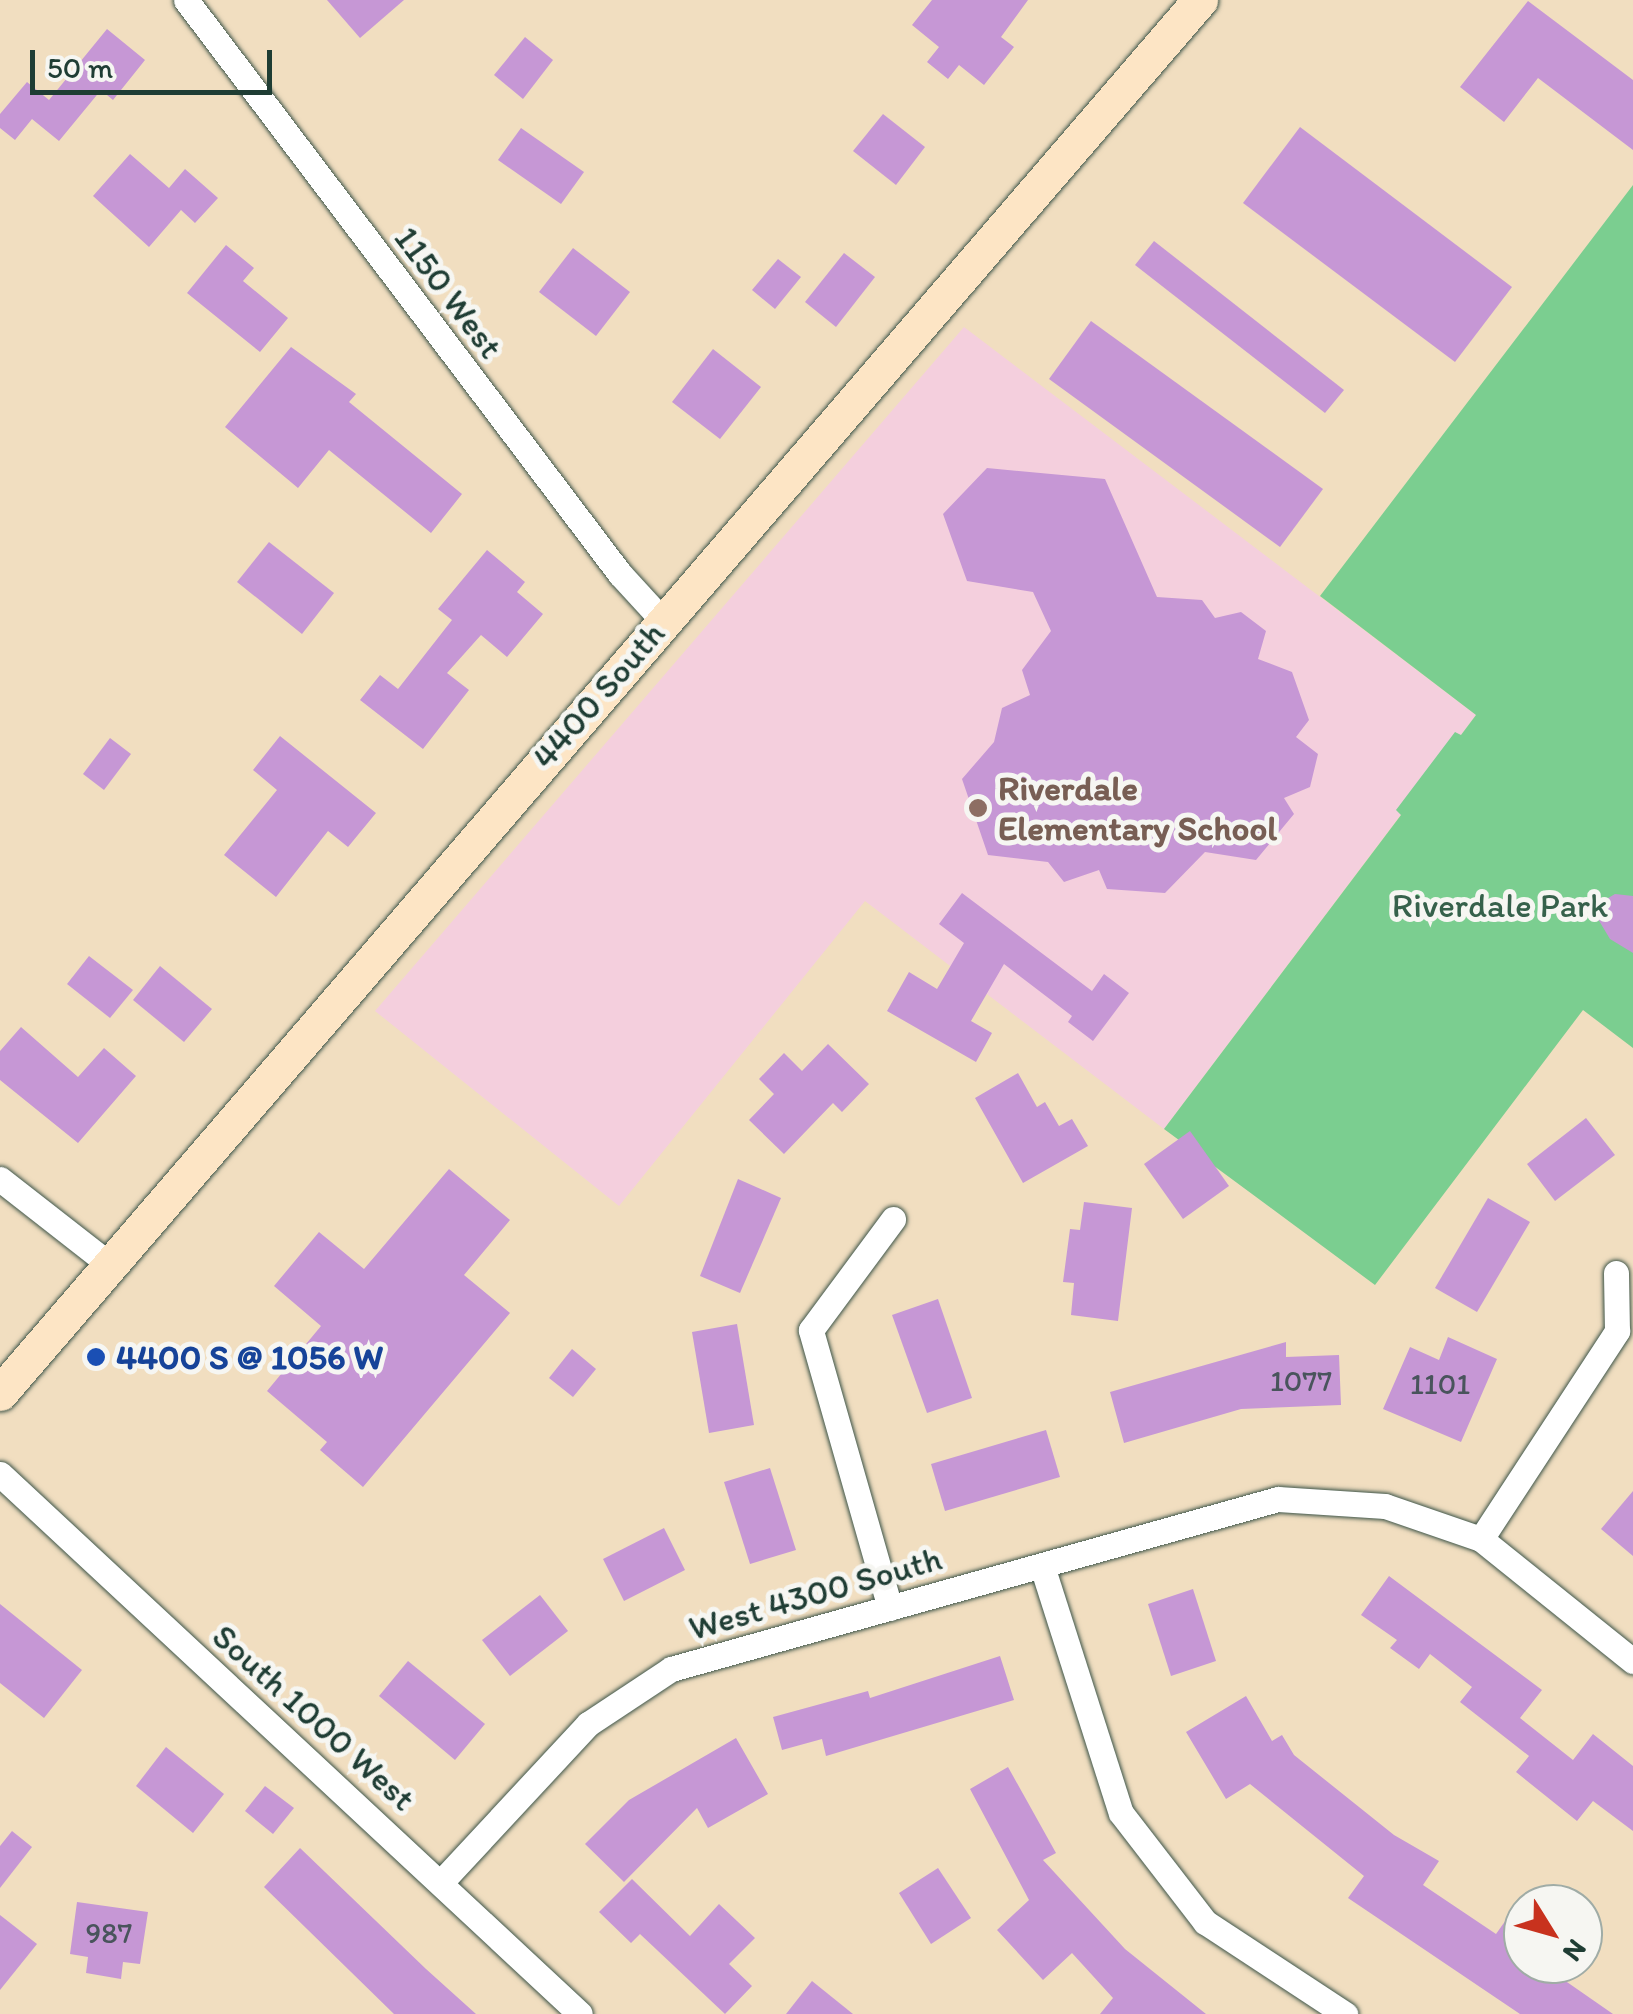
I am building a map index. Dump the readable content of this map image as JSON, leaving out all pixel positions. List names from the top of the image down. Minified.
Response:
{"streets":{"street":["1150 West","4400 South","West 4300 South","South 1000 West"]},"crossings":[["1150 West","4400 South"],["West 4300 South","South 1000 West"]],"parks":["Riverdale Park"],"places":["Riverdale Elementary School","4400 S @ 1056 W"],"house_numbers":["1077","1101","987"],"scale_bar":"50 m","north":"bottom right"}
